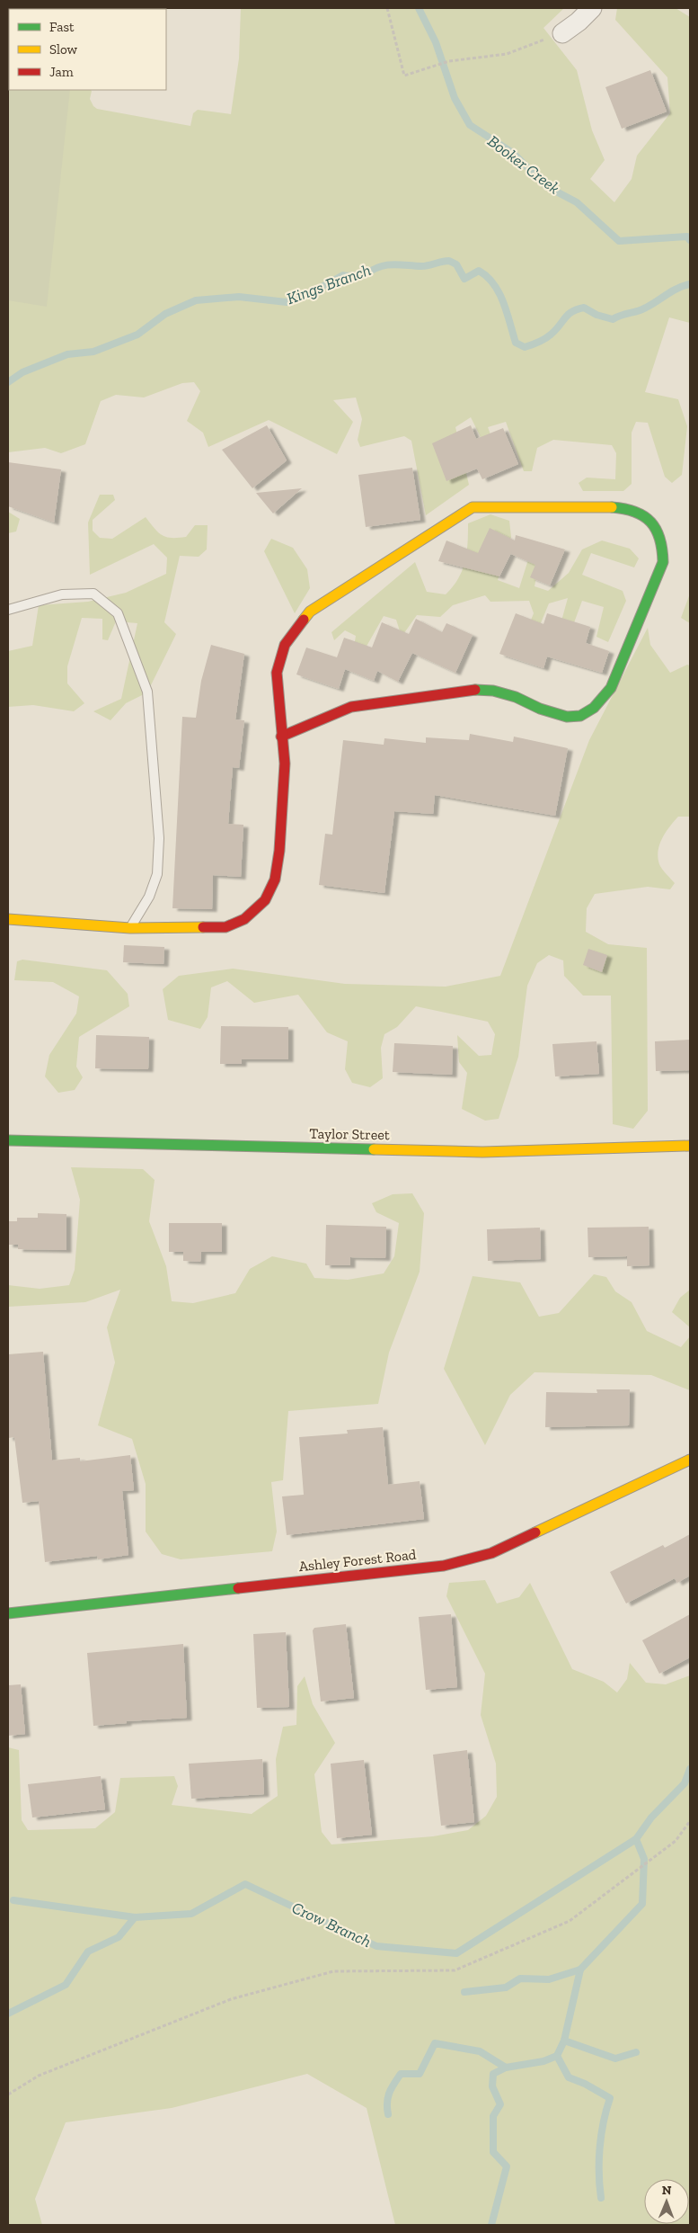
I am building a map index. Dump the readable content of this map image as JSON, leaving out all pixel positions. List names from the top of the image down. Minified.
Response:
{"streets":{"street":["Taylor Street","Ashley Forest Road"]},"water":["Booker Creek","Kings Branch","Crow Branch"],"legend":["Fast","Slow","Jam"],"north":"top"}
